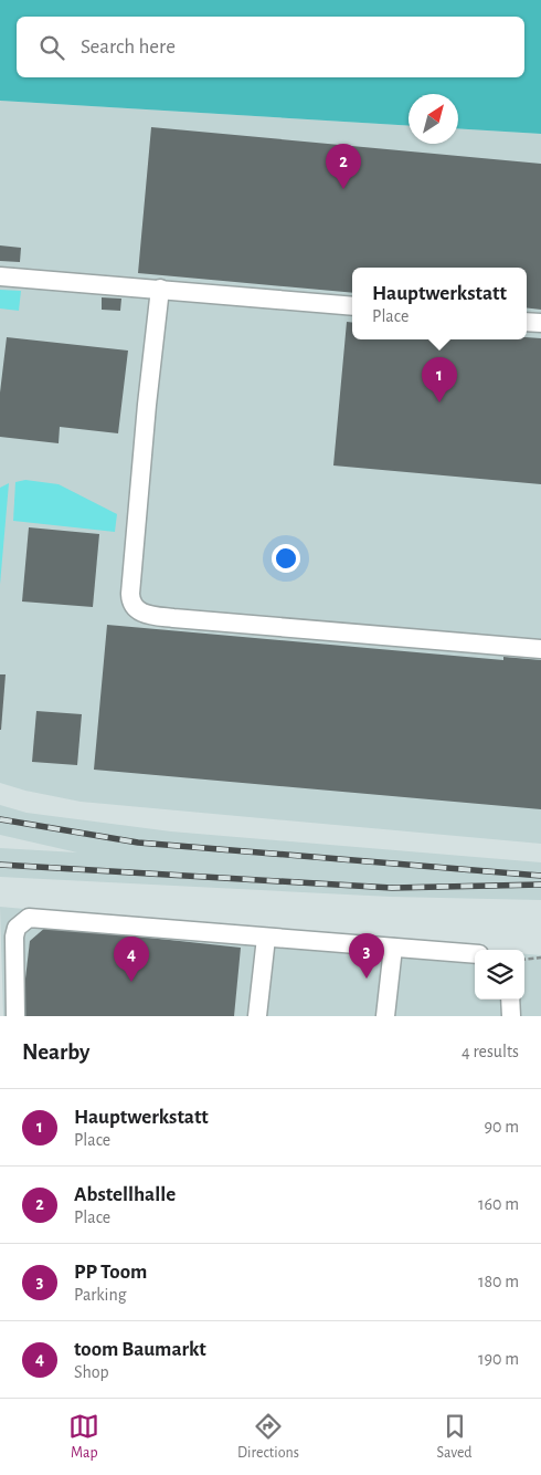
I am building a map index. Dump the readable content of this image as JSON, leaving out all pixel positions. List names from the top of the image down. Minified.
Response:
{"north":"top right","page":{"search":"Search here","pins":["2","1","3","4"],"popup":["Hauptwerkstatt","Place"],"heading":["Nearby","4 results"],"list":[{"mark":"1","name":"Hauptwerkstatt","note":"Place","value":"90 m"},{"mark":"2","name":"Abstellhalle","note":"Place","value":"160 m"},{"mark":"3","name":"PP Toom","note":"Parking","value":"180 m"},{"mark":"4","name":"toom Baumarkt","note":"Shop","value":"190 m"}],"nav":["Map","Directions","Saved"]}}
